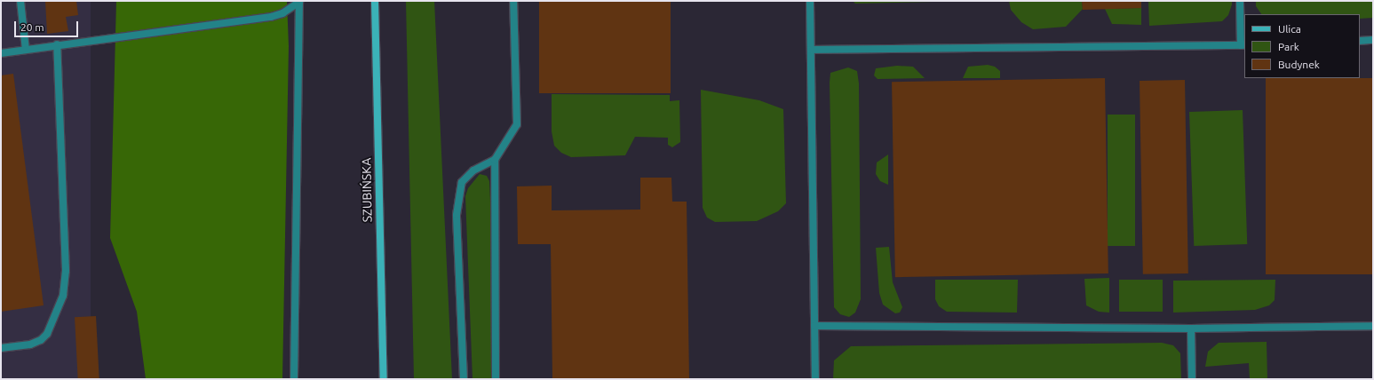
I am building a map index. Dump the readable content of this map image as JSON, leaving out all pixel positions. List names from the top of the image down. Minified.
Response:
{"streets":{"main road":["SZUBIŃSKA"]},"legend":["Ulica","Park","Budynek"],"scale_bar":"20 m"}
